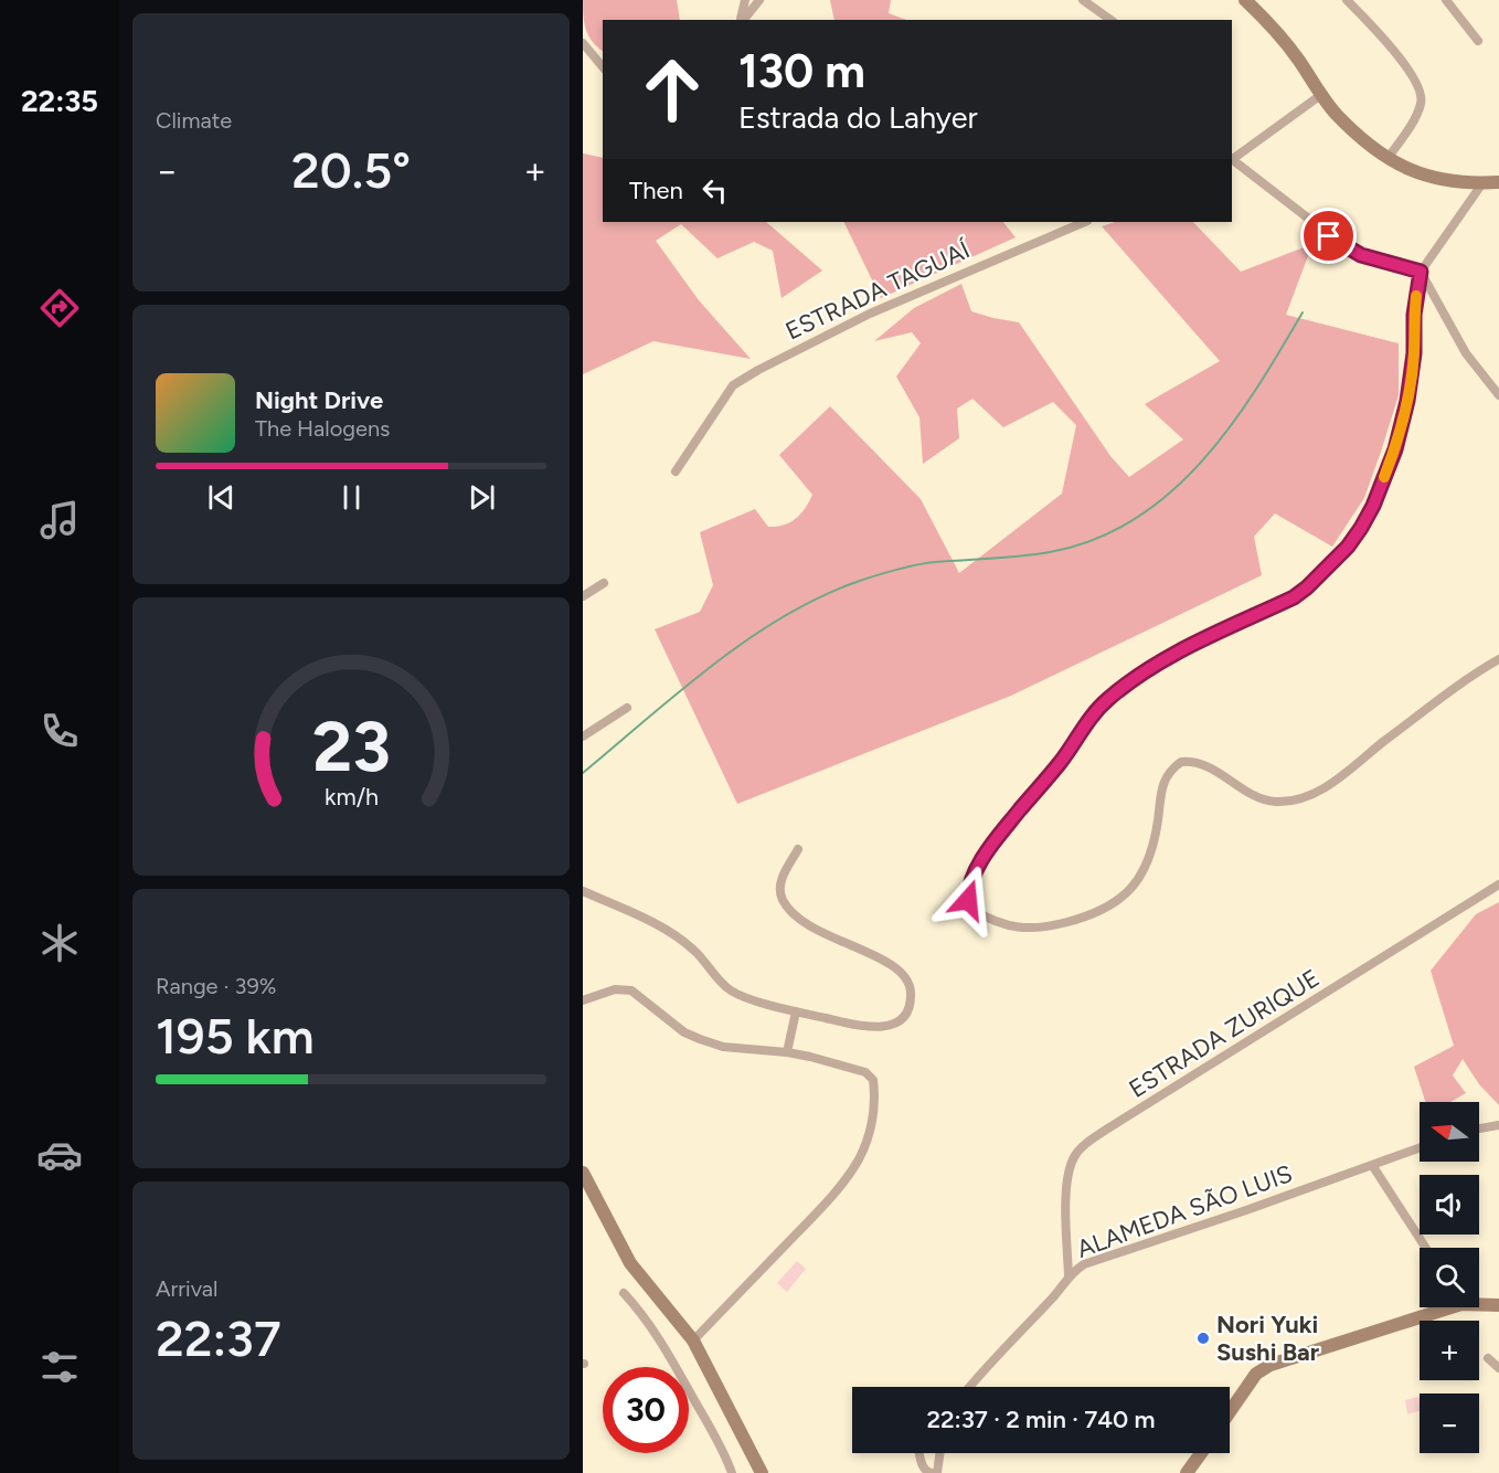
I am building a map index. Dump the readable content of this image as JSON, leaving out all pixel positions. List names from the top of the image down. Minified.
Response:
{"streets":{"street":["ESTRADA TAGUAÍ","ESTRADA ZURIQUE","ALAMEDA SÃO LUIS"]},"crossings":[["ESTRADA ZURIQUE","ALAMEDA SÃO LUIS"]],"places":["Nori Yuki Sushi Bar"],"north":"left","page":{"tabs":"22:35","tile":["Climate",["Range · 39%","195 km"],["Arrival","22:37"]],"turn":["130 m","Estrada do Lahyer"],"heat":["−","20.5°","+"],"then":"Then","song":["Night Drive","The Halogens"],"map_buttons":["+","−"],"limit":"30","trip":"22:37 · 2 min · 740 m","gauge":["23","km/h"]}}
